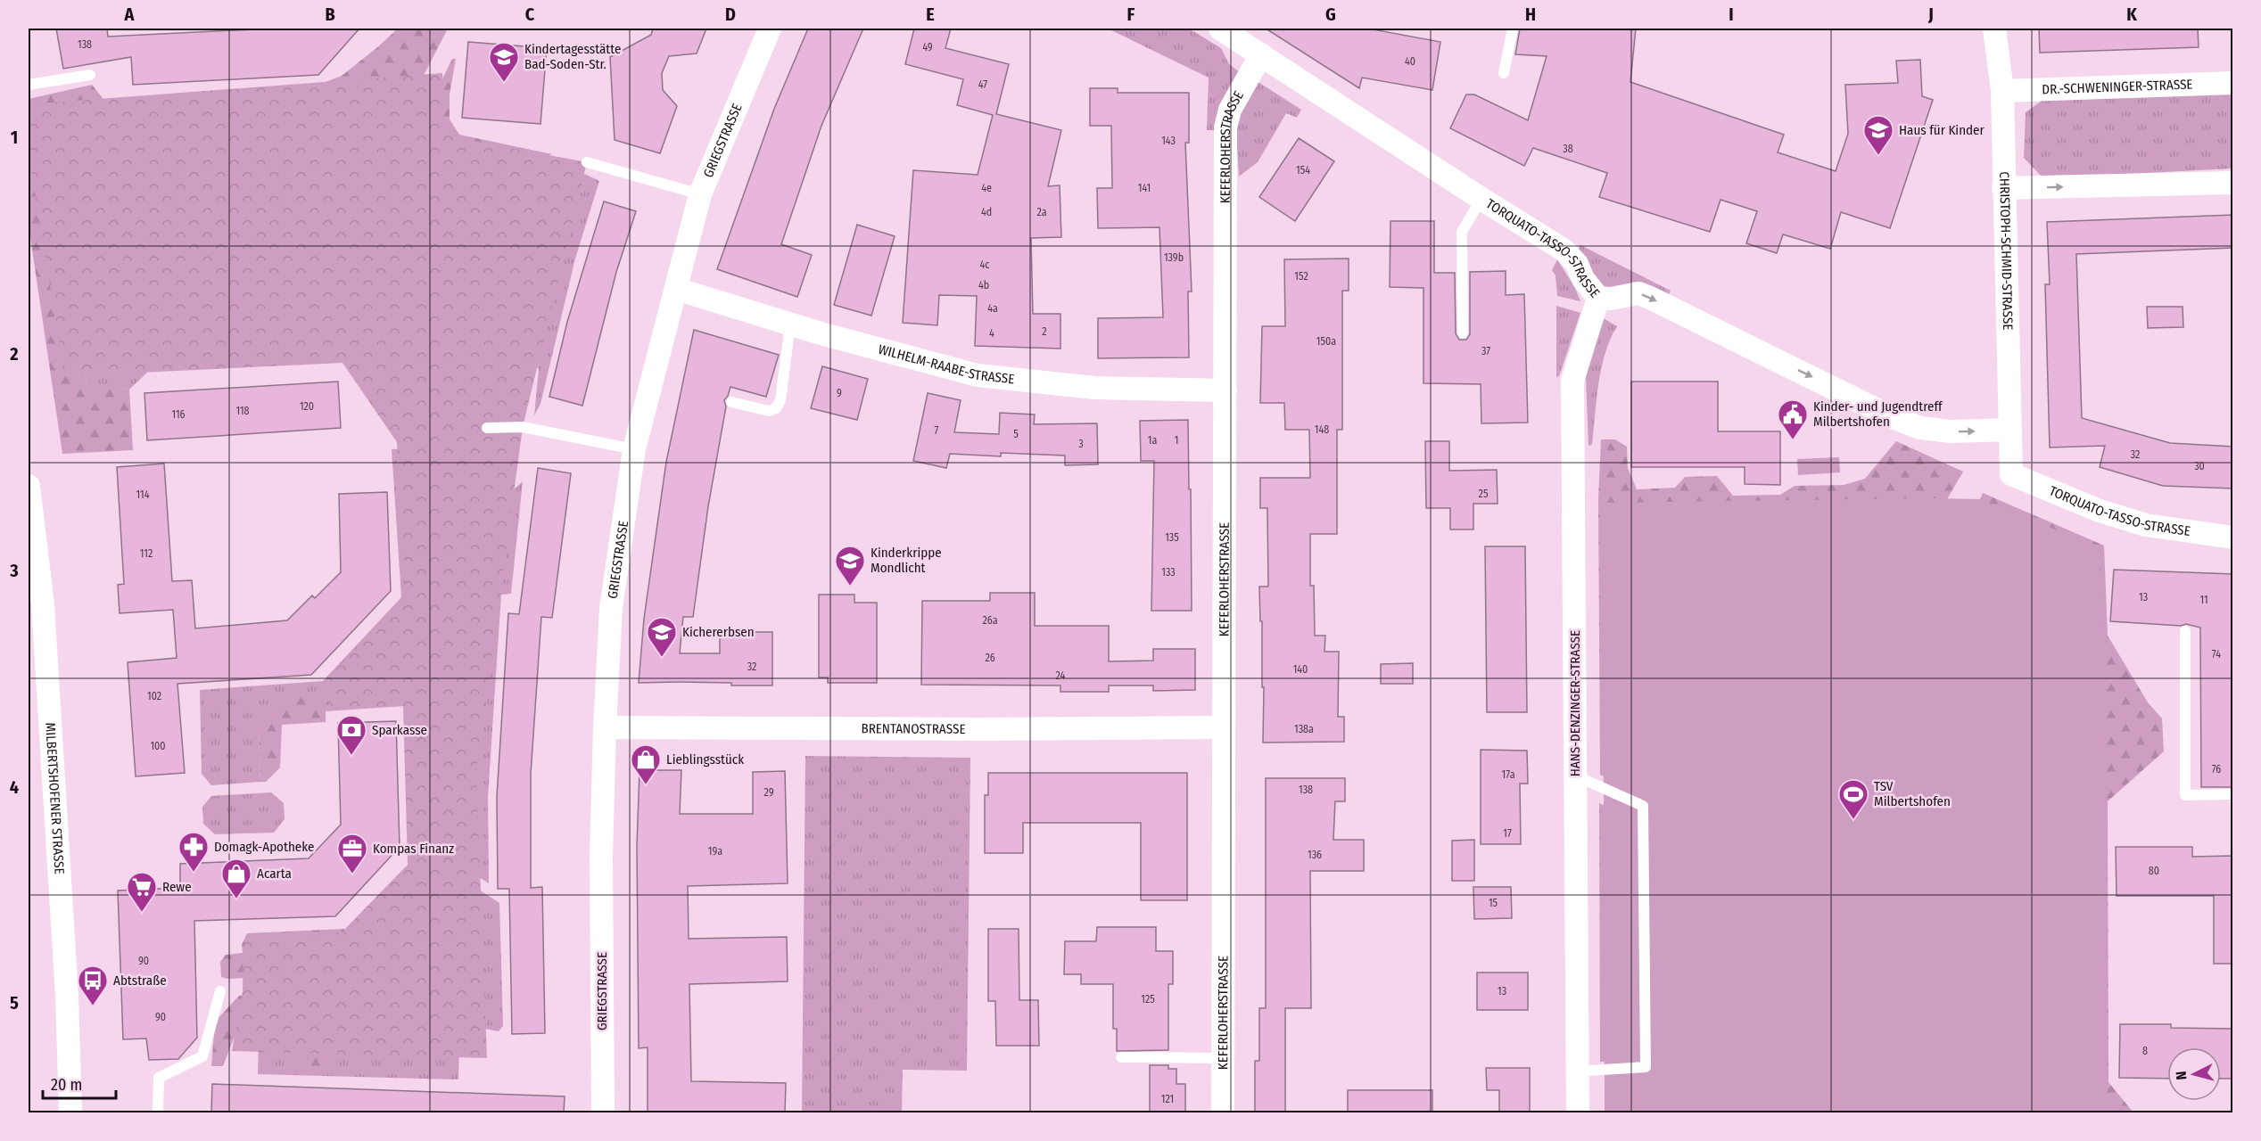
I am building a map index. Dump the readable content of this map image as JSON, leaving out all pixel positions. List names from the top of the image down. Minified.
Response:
{"streets":{"street":["DR.-SCHWENINGER-STRASSE","GRIEGSTRASSE","KEFERLOHERSTRASSE","TORQUATO-TASSO-STRASSE","CHRISTOPH-SCHMID-STRASSE","WILHELM-RAABE-STRASSE","HANS-DENZINGER-STRASSE","BRENTANOSTRASSE","MILBERTSHOFENER STRASSE"]},"crossings":[["DR.-SCHWENINGER-STRASSE","CHRISTOPH-SCHMID-STRASSE"],["GRIEGSTRASSE","WILHELM-RAABE-STRASSE"],["GRIEGSTRASSE","BRENTANOSTRASSE"],["KEFERLOHERSTRASSE","TORQUATO-TASSO-STRASSE"],["KEFERLOHERSTRASSE","WILHELM-RAABE-STRASSE"],["KEFERLOHERSTRASSE","BRENTANOSTRASSE"],["TORQUATO-TASSO-STRASSE","CHRISTOPH-SCHMID-STRASSE"],["TORQUATO-TASSO-STRASSE","HANS-DENZINGER-STRASSE"]],"one_way":["TORQUATO-TASSO-STRASSE"],"places":{"school or university":["Kindertagesstätte Bad-Soden-Str.","Haus für Kinder","Kinderkrippe Mondlicht","Kichererbsen"],"public building":["Kinder- und Jugendtreff Milbertshofen"],"bank":["Sparkasse"],"shop":["Lieblingsstück","Acarta"],"sports":["TSV Milbertshofen"],"pharmacy":["Domagk-Apotheke"],"office":["Kompas Finanz"],"supermarket":["Rewe"],"bus stop":["Abtstraße"]},"house_numbers":["138","49","40","47","143","38","154","4e","141","4d","2a","139b","4c","152","4b","4a","2","4","150a","37","9","120","118","116","148","7","5","1a","1","3","32","30","25","114","135","112","133","13","11","26a","74","26","32","140","24","102","138a","100","76","17a","138","29","17","19a","136","80","15","90","13","125","90","8","121"],"scale_bar":"20 m","north":"left","grid":{"columns":["A","B","C","D","E","F","G","H","I","J","K"],"rows":["1","2","3","4","5"]}}
